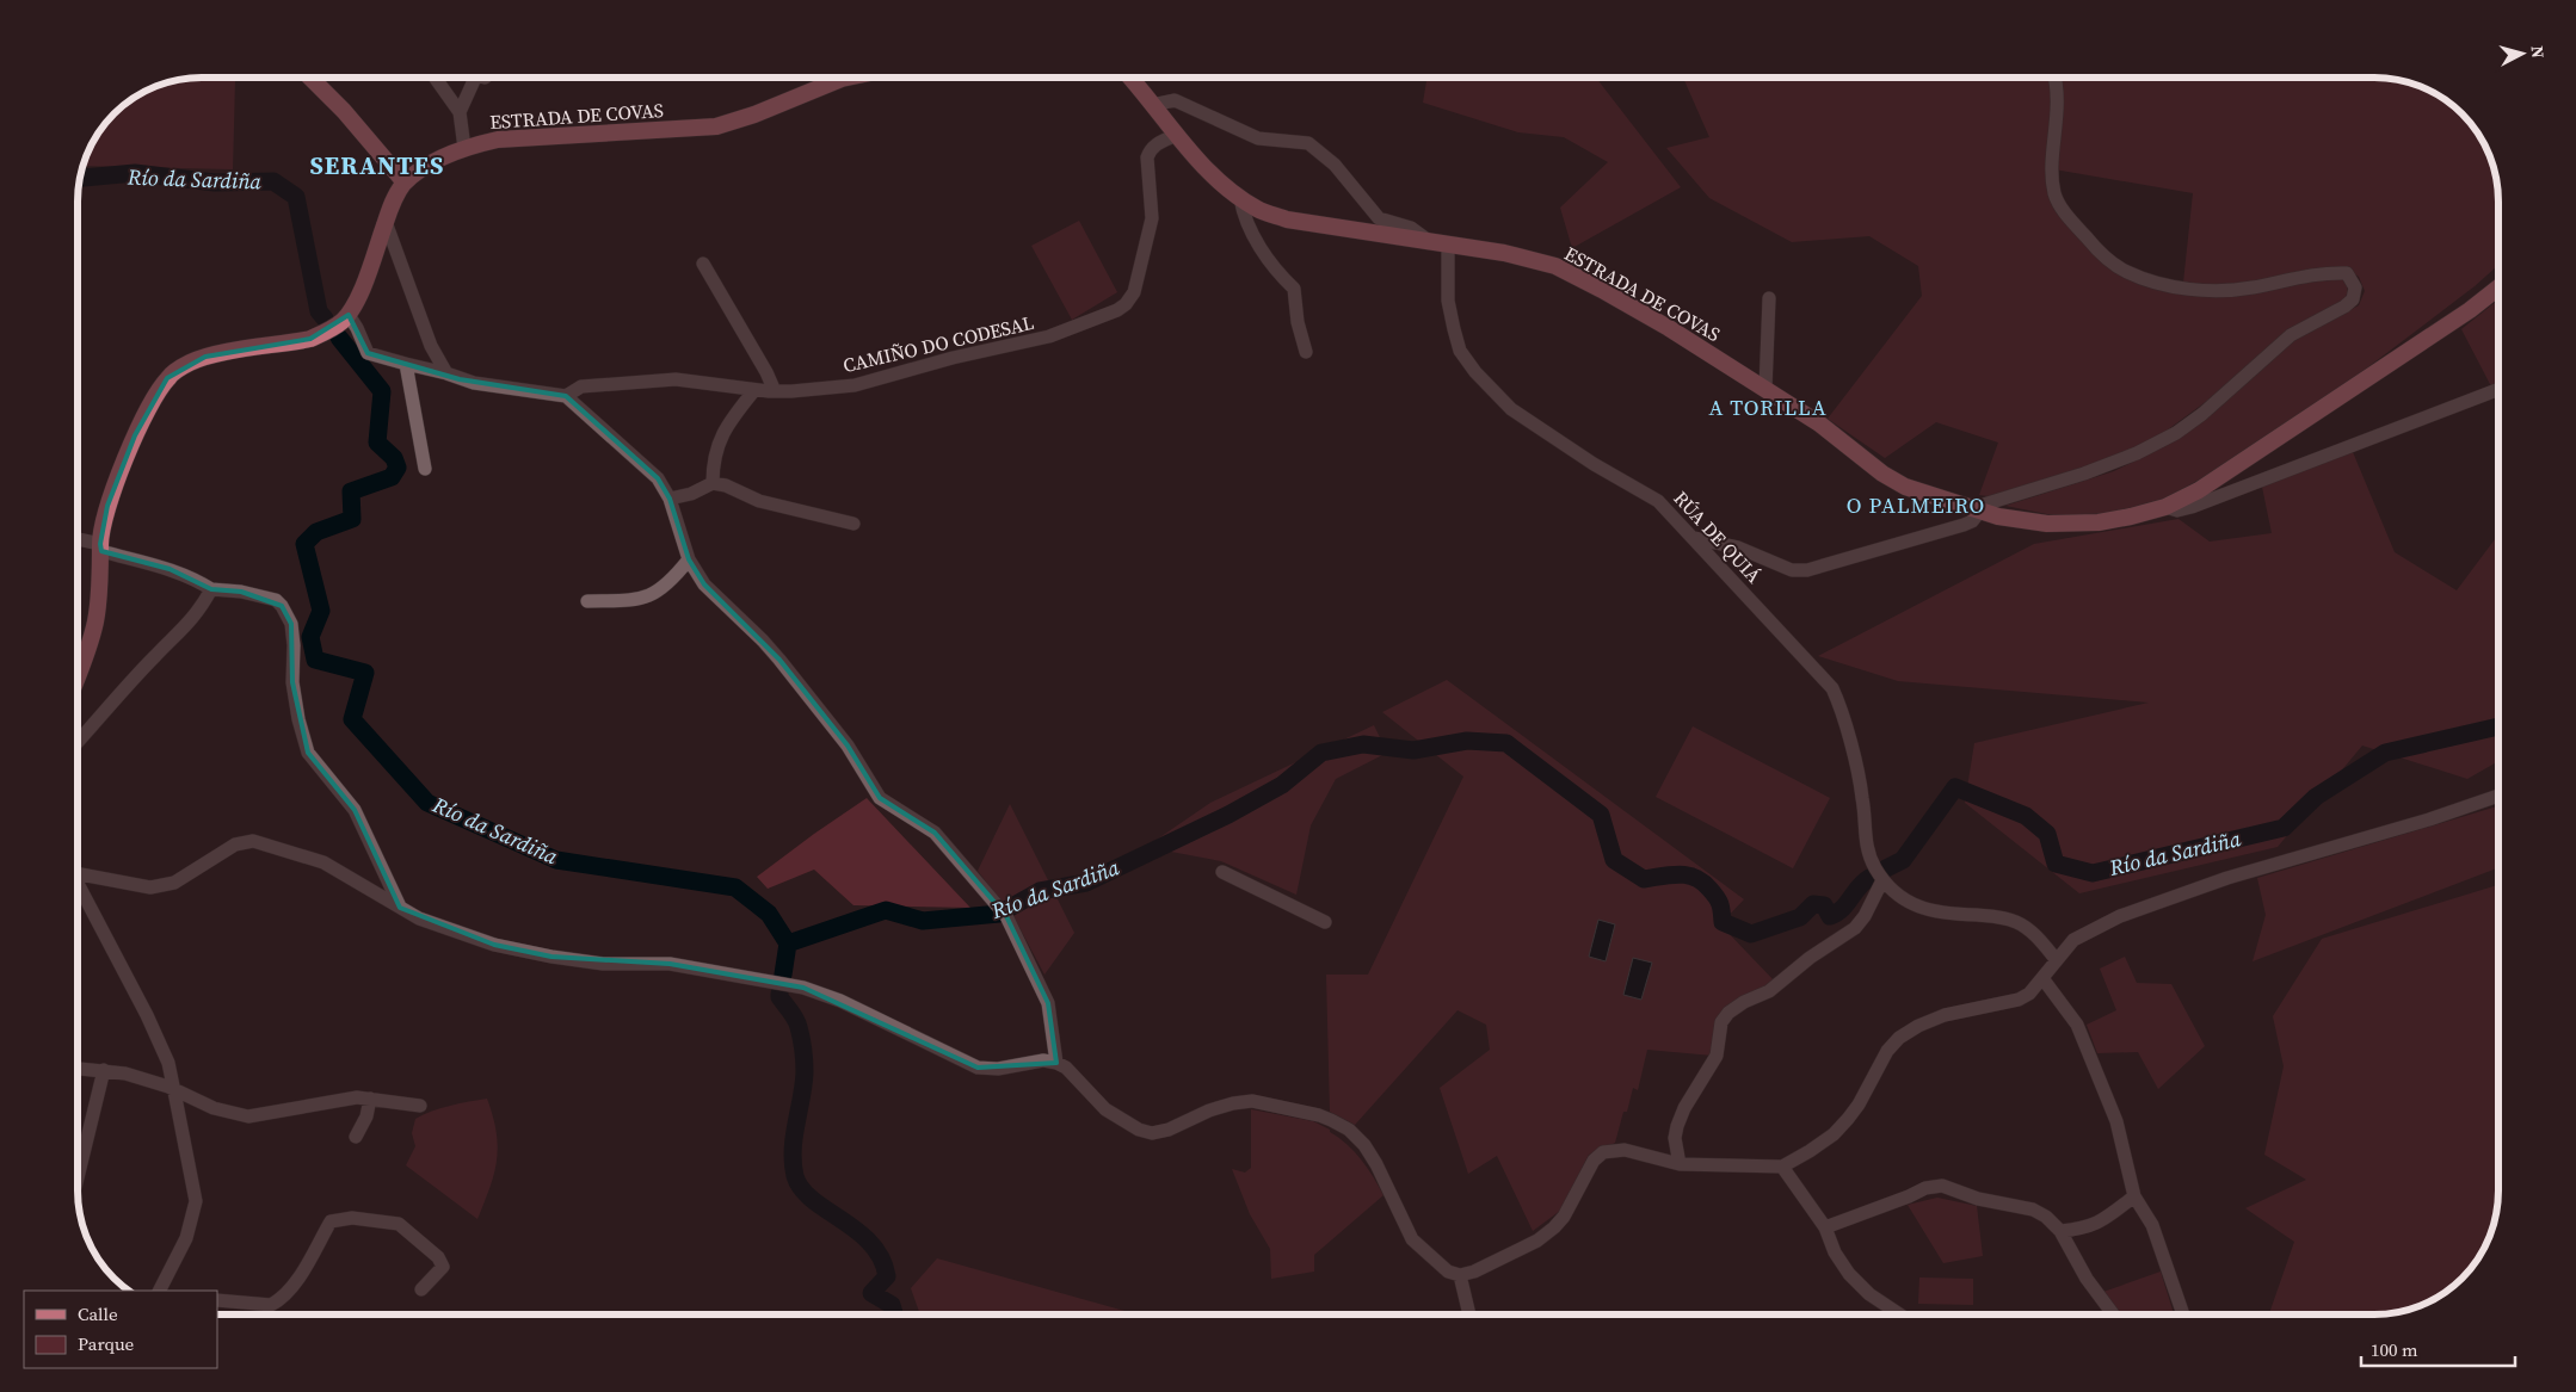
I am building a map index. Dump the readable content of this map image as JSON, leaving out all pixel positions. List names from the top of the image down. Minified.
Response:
{"streets":{"main road":["ESTRADA DE COVAS"],"street":["CAMIÑO DO CODESAL","RÚA DE QUIÁ"]},"crossings":[["ESTRADA DE COVAS","CAMIÑO DO CODESAL"],["ESTRADA DE COVAS","RÚA DE QUIÁ"]],"districts":["SERANTES","A TORILLA","O PALMEIRO"],"water":["Río da Sardiña"],"legend":["Calle","Parque"],"scale_bar":"100 m","north":"right"}
